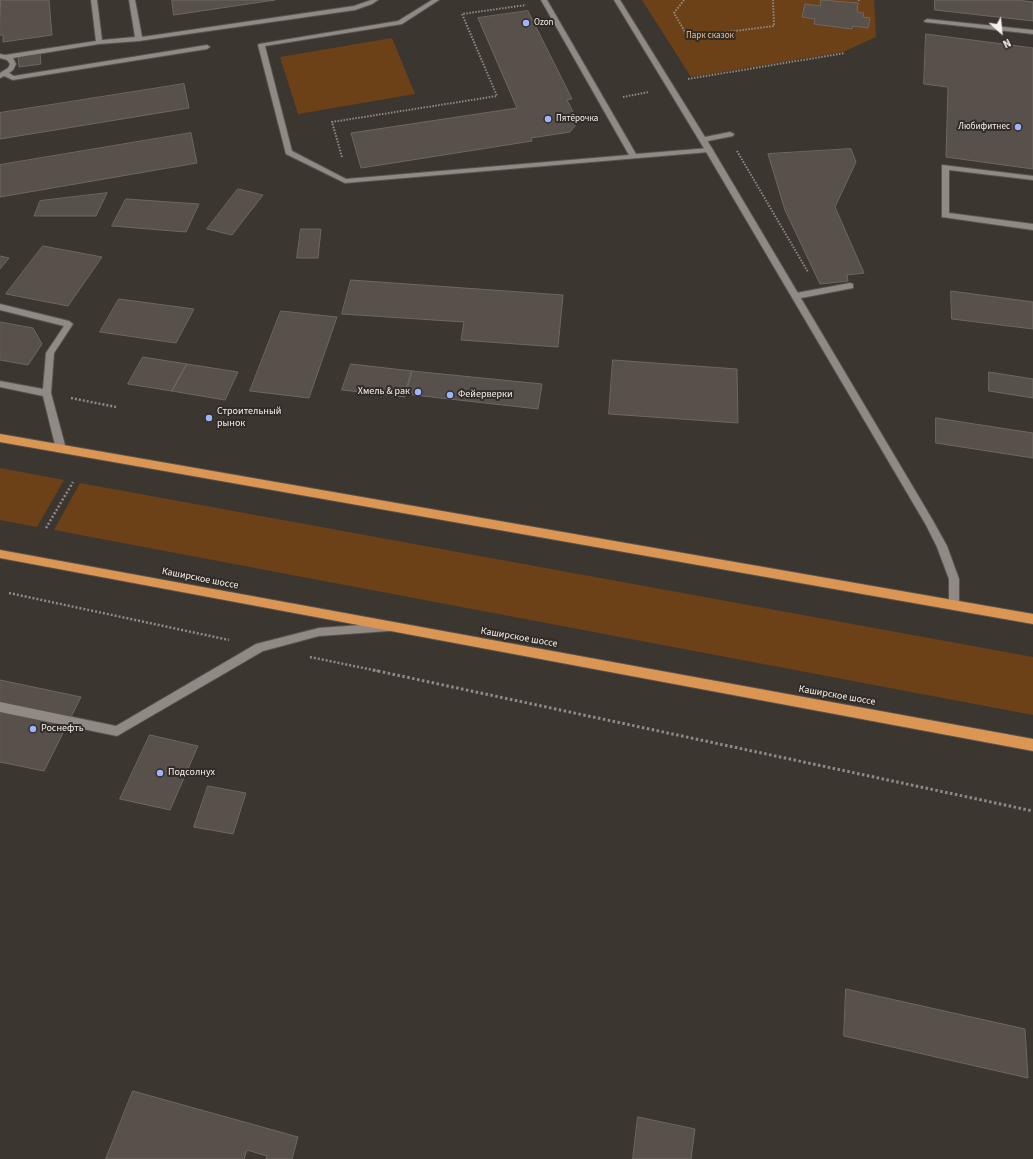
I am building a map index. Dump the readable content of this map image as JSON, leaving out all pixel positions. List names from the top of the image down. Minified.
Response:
{"streets":{"highway":["Каширское шоссе"]},"parks":["Парк сказок"],"places":["Ozon","Пятёрочка","Любифитнес","Хмель & рак","Фейерверки","Строительный рынок","Роснефть","Подсолнух"],"north":"bottom right"}
